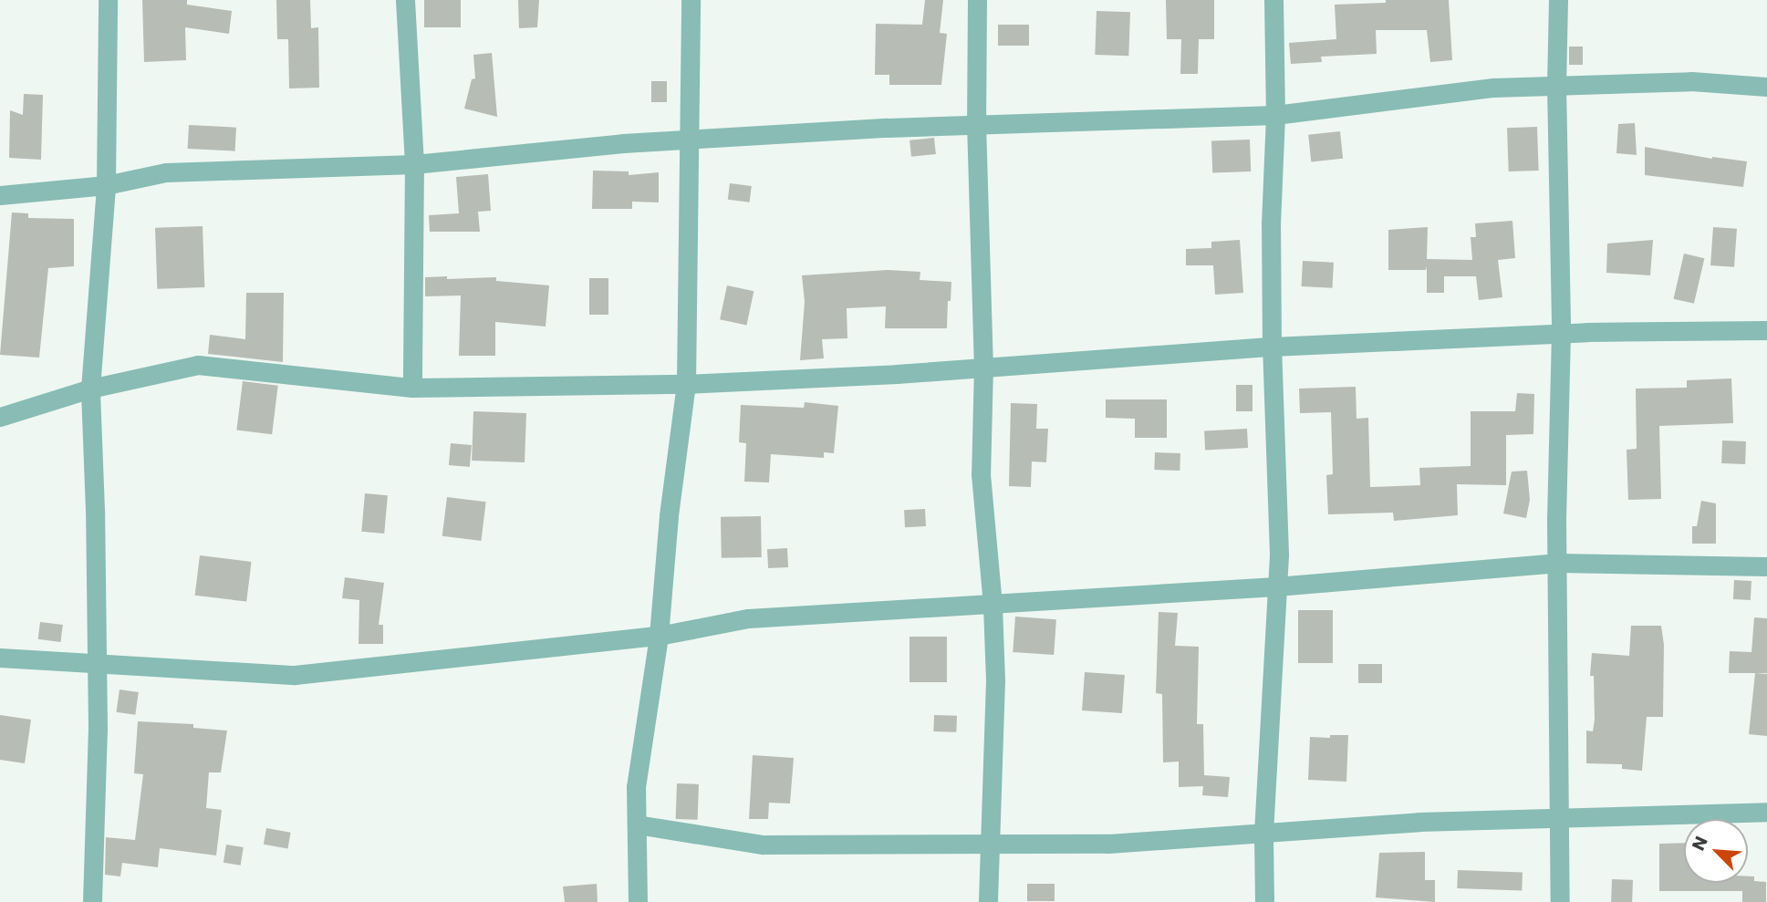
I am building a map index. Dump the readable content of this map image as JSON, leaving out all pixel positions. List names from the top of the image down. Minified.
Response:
{"north":"top left"}
